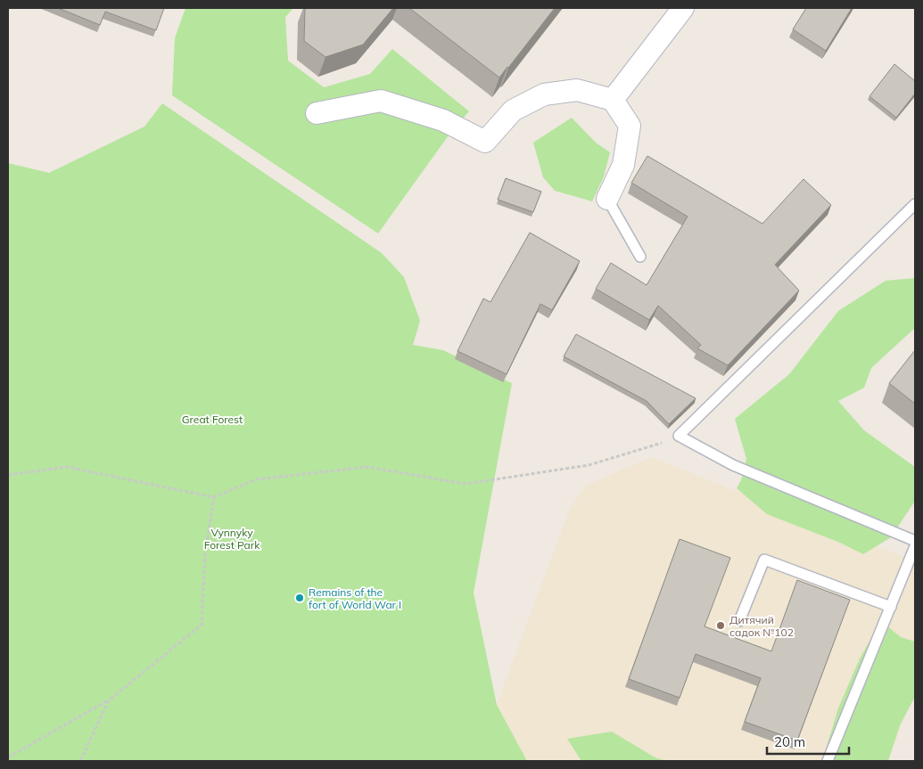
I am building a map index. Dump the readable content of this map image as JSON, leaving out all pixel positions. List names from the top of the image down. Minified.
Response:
{"parks":["Great Forest","Vynnyky Forest Park"],"places":["Remains of the fort of World War I","Дитячий садок №102"],"scale_bar":"20 m"}
